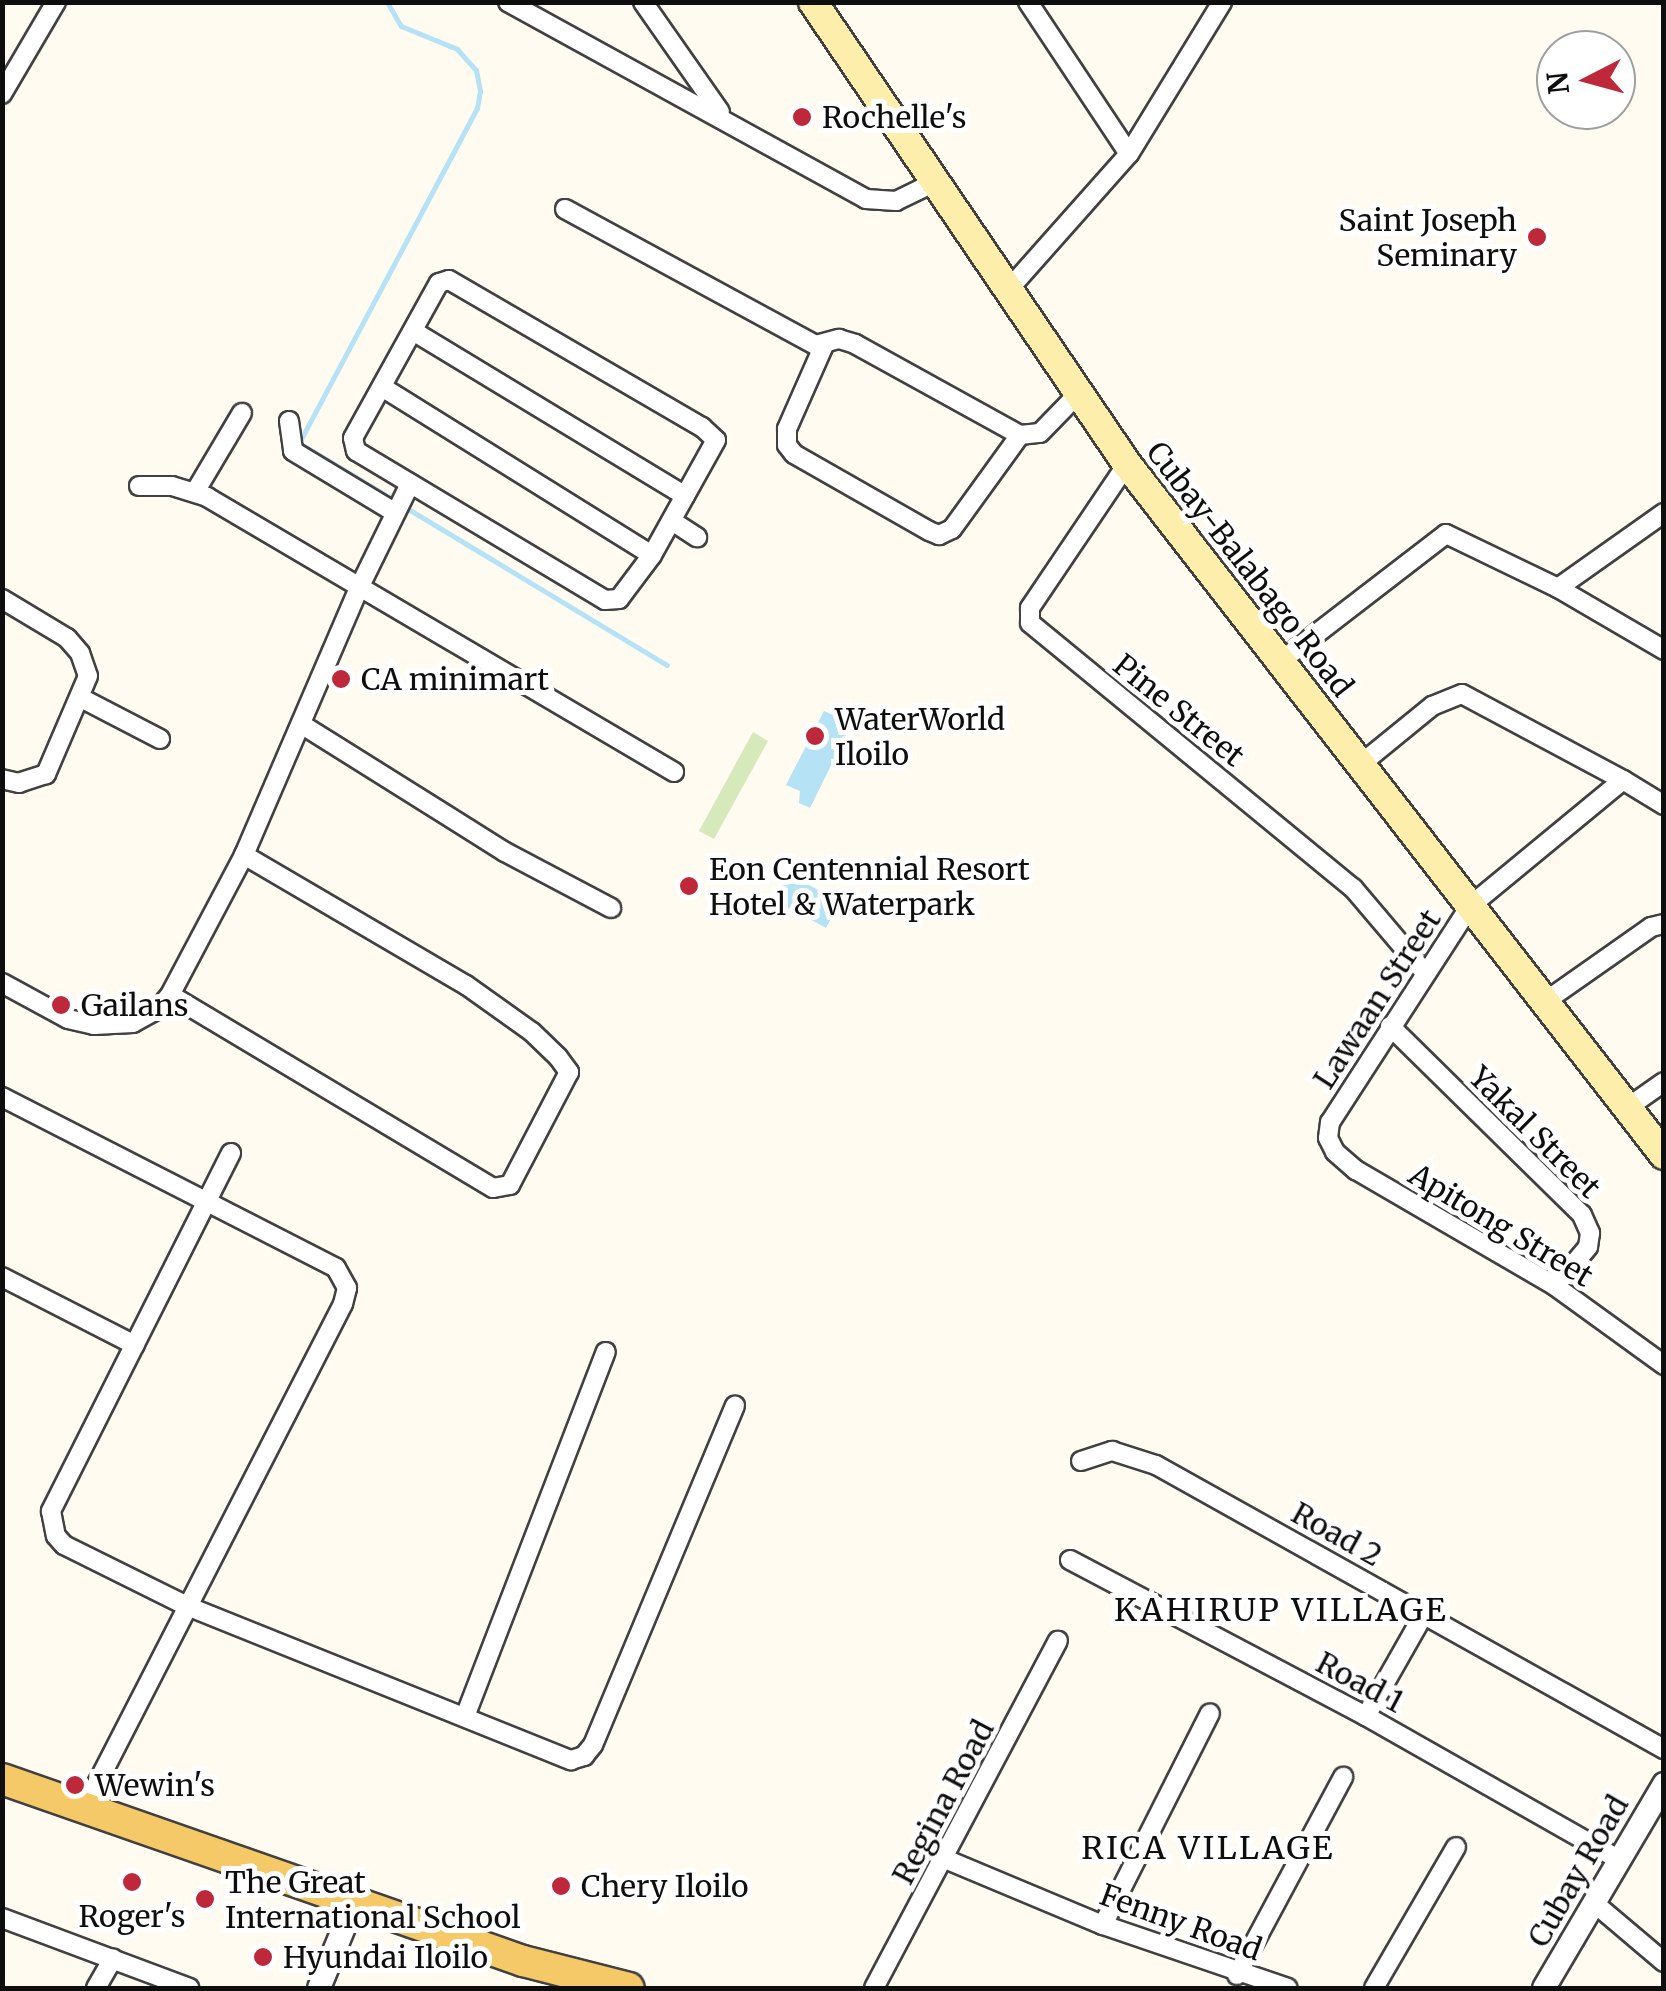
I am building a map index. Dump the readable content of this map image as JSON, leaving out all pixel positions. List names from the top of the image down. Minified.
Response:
{"streets":{"main road":["Cubay-Balabago Road"],"street":["Pine Street","Lawaan Street","Yakal Street","Apitong Street","Road 2","Road 1","Regina Road","Cubay Road","Fenny Road"]},"crossings":[["Cubay-Balabago Road","Pine Street"],["Cubay-Balabago Road","Lawaan Street"],["Pine Street","Lawaan Street"],["Lawaan Street","Yakal Street"],["Lawaan Street","Apitong Street"],["Yakal Street","Apitong Street"],["Road 1","Cubay Road"],["Regina Road","Fenny Road"]],"districts":["KAHIRUP VILLAGE","RICA VILLAGE"],"places":["Rochelle's","Saint Joseph Seminary","CA minimart","WaterWorld Iloilo","Eon Centennial Resort Hotel & Waterpark","Gailans","Wewin's","Roger's","Chery Iloilo","The Great International School","Hyundai Iloilo"],"north":"left"}
